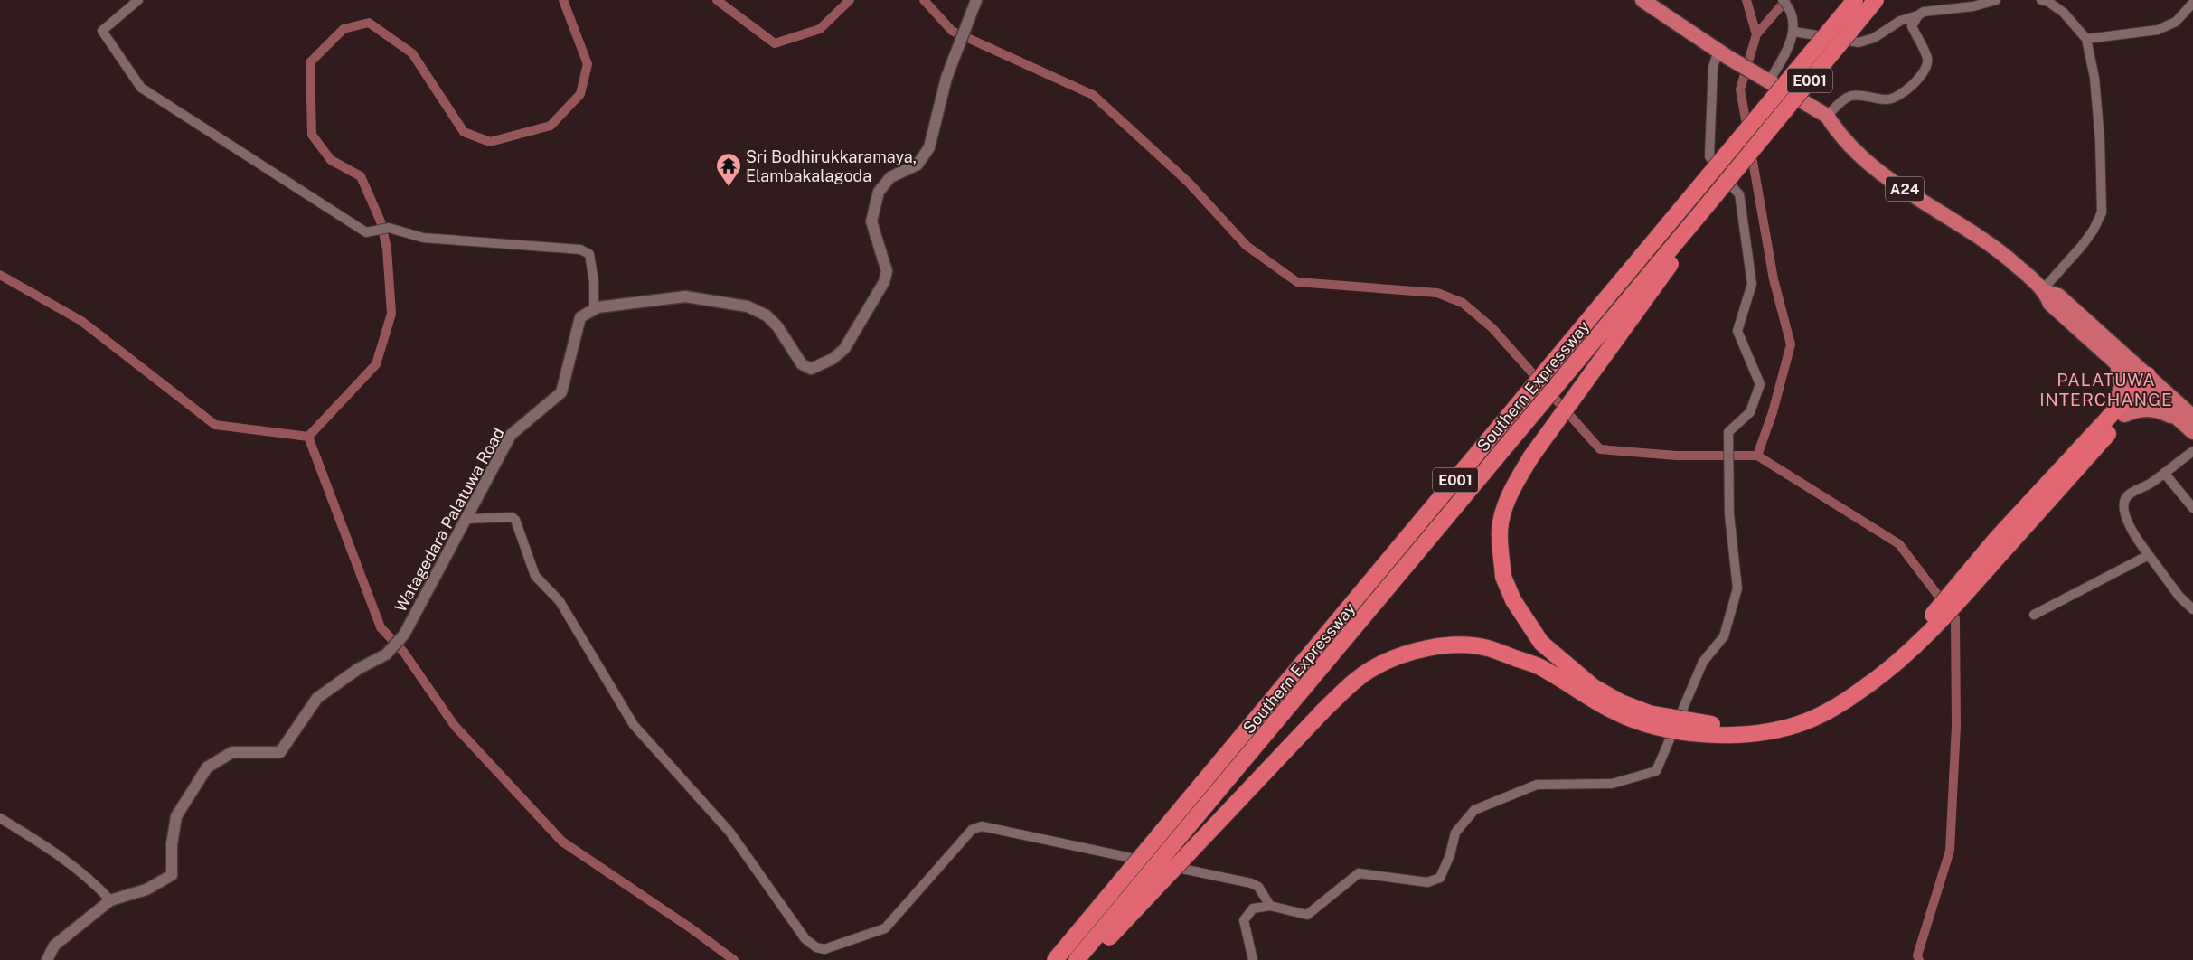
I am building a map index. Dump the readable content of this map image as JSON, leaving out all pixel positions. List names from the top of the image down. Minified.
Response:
{"streets":{"highway":["E001","A24","Southern Expressway"],"street":["Watagedara Palatuwa Road"]},"districts":["PALATUWA INTERCHANGE"],"places":{"temple":["Sri Bodhirukkaramaya, Elambakalagoda"]}}
